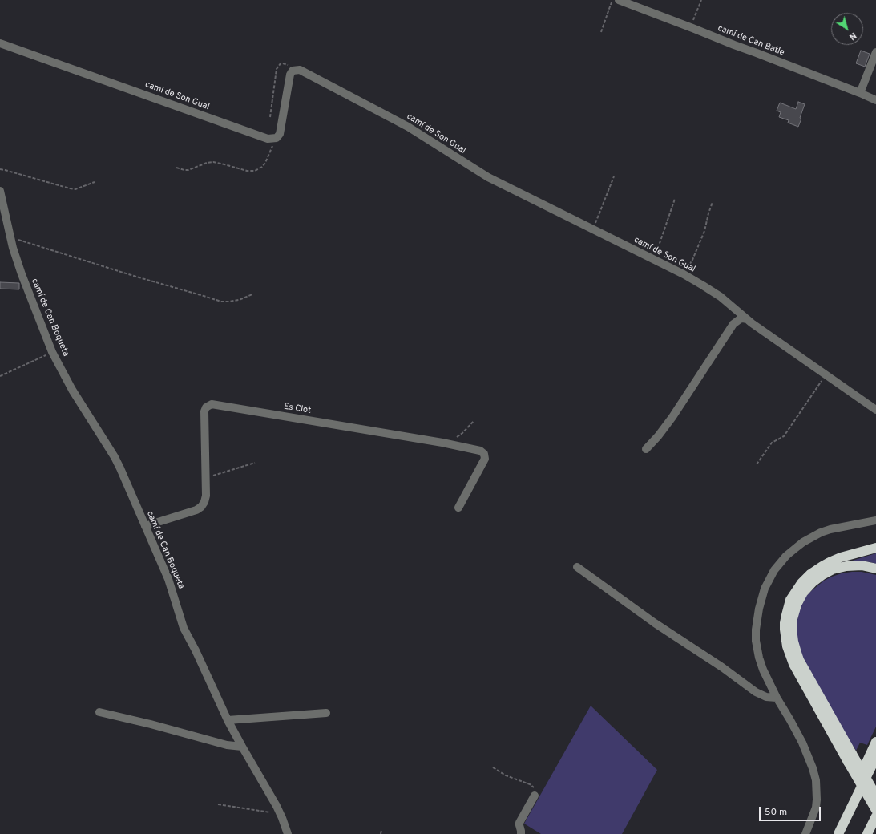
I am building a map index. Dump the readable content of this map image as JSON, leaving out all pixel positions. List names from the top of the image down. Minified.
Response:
{"streets":{"street":["camí de Can Batle","camí de Son Gual","camí de Can Boqueta","Es Clot"]},"crossings":[["camí de Can Boqueta","Es Clot"]],"scale_bar":"50 m","north":"bottom right"}
